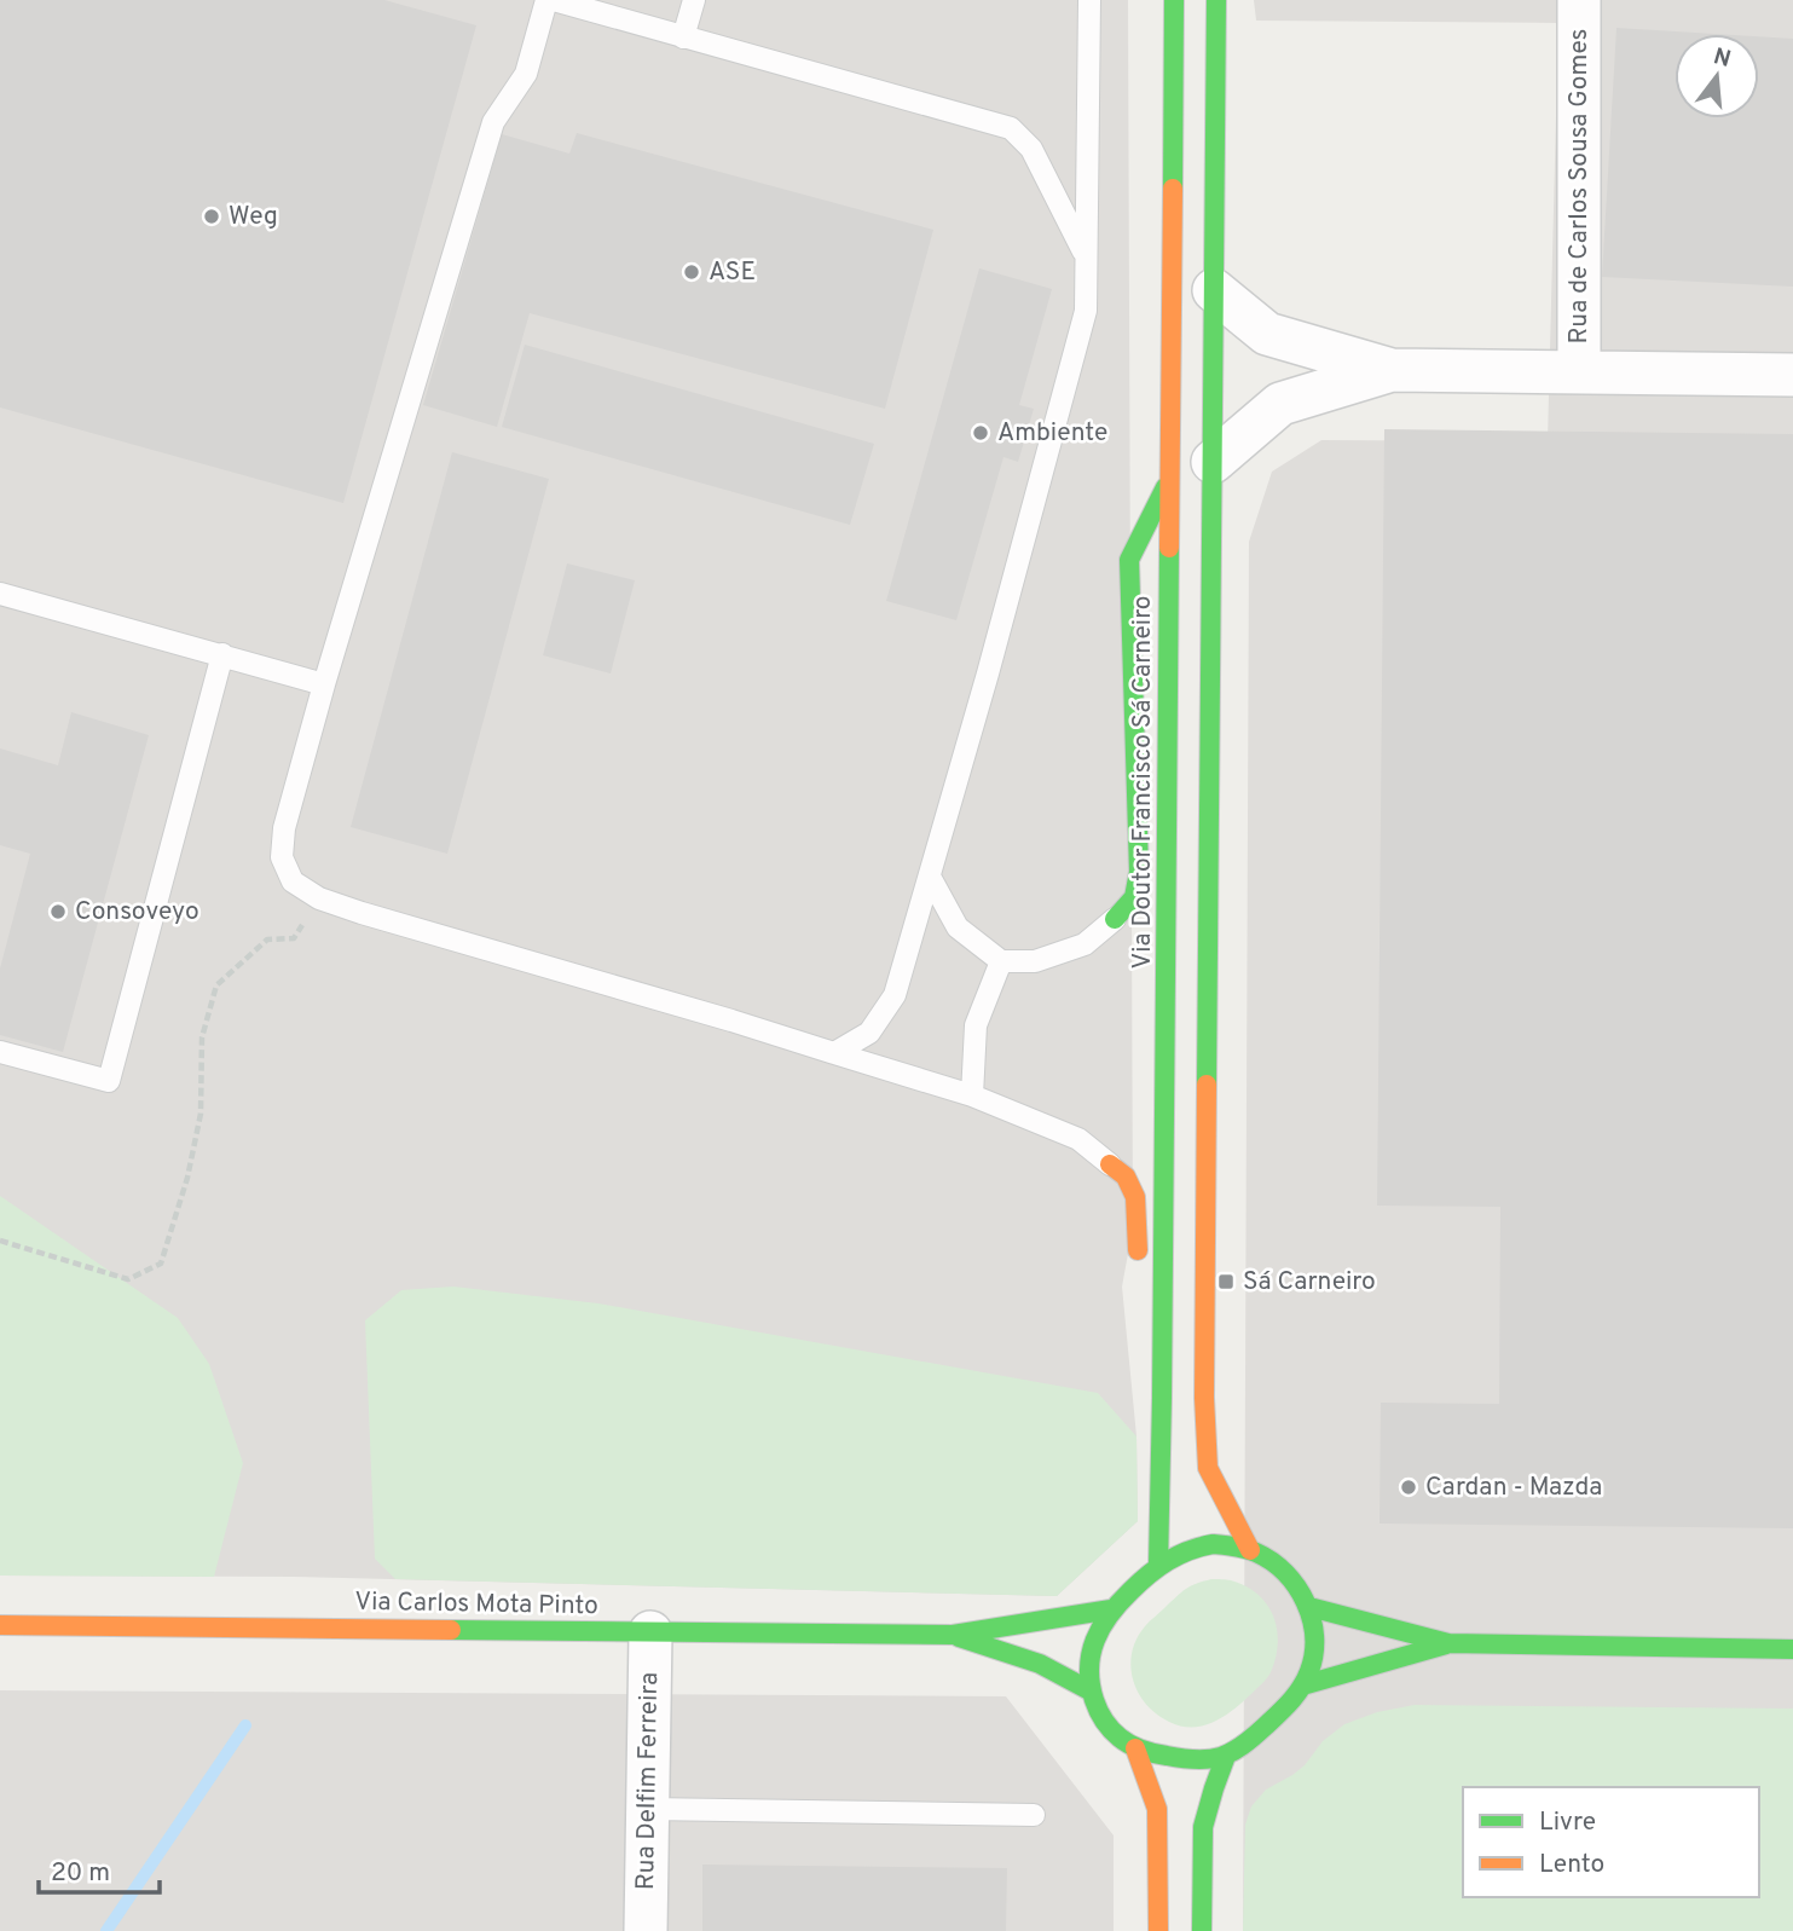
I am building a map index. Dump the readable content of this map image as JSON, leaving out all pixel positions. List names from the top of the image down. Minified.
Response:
{"streets":{"main road":["Via Doutor Francisco Sá Carneiro","Via Carlos Mota Pinto"],"street":["Rua de Carlos Sousa Gomes","Rua Delfim Ferreira"]},"crossings":[["Via Doutor Francisco Sá Carneiro","Via Carlos Mota Pinto"],["Via Carlos Mota Pinto","Rua Delfim Ferreira"]],"places":{"other":["Weg","ASE","Ambiente","Consoveyo","Cardan - Mazda"],"transit":["Sá Carneiro"]},"legend":["Livre","Lento"],"scale_bar":"20 m","north":"top"}
